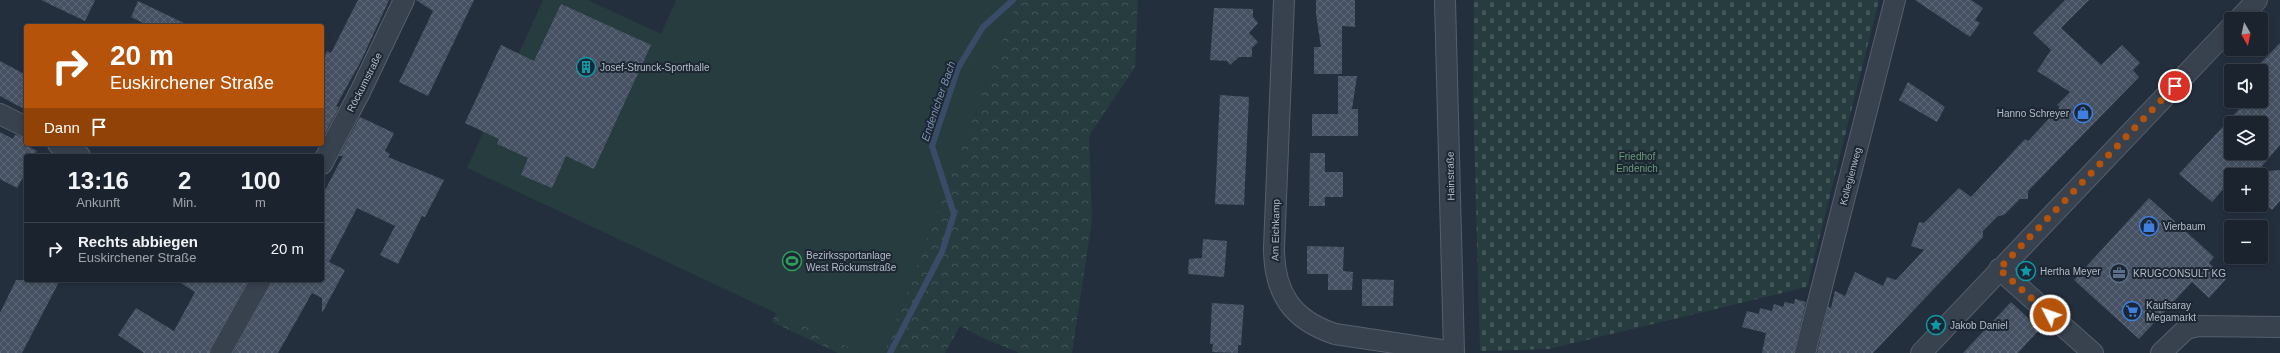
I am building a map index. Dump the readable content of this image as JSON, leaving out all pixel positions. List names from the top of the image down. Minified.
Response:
{"streets":{"street":["Röckumstraße","Hainstraße","Kollegienweg","Am Eichkamp"]},"crossings":[["Hainstraße","Am Eichkamp"]],"water":["Endenicher Bach"],"parks":["Friedhof Endenich"],"places":{"building":["Josef-Strunck-Sporthalle"],"shop":["Hanno Schreyer","Vierbaum"],"sports":["Bezirkssportanlage West Röckumstraße"],"place":["Hertha Meyer","Jakob Daniel"],"office":["KRUGCONSULT KG"],"supermarket":["Kaufsaray Megamarkt"]},"north":"bottom","page":{"map_buttons":["+","−"],"turn":["20 m","Euskirchener Straße"],"then":"Dann","eta":["13:16","Ankunft","2","Min.","100","m"],"list":[{"name":"Rechts abbiegen","note":"Euskirchener Straße","value":"20 m"}]}}
